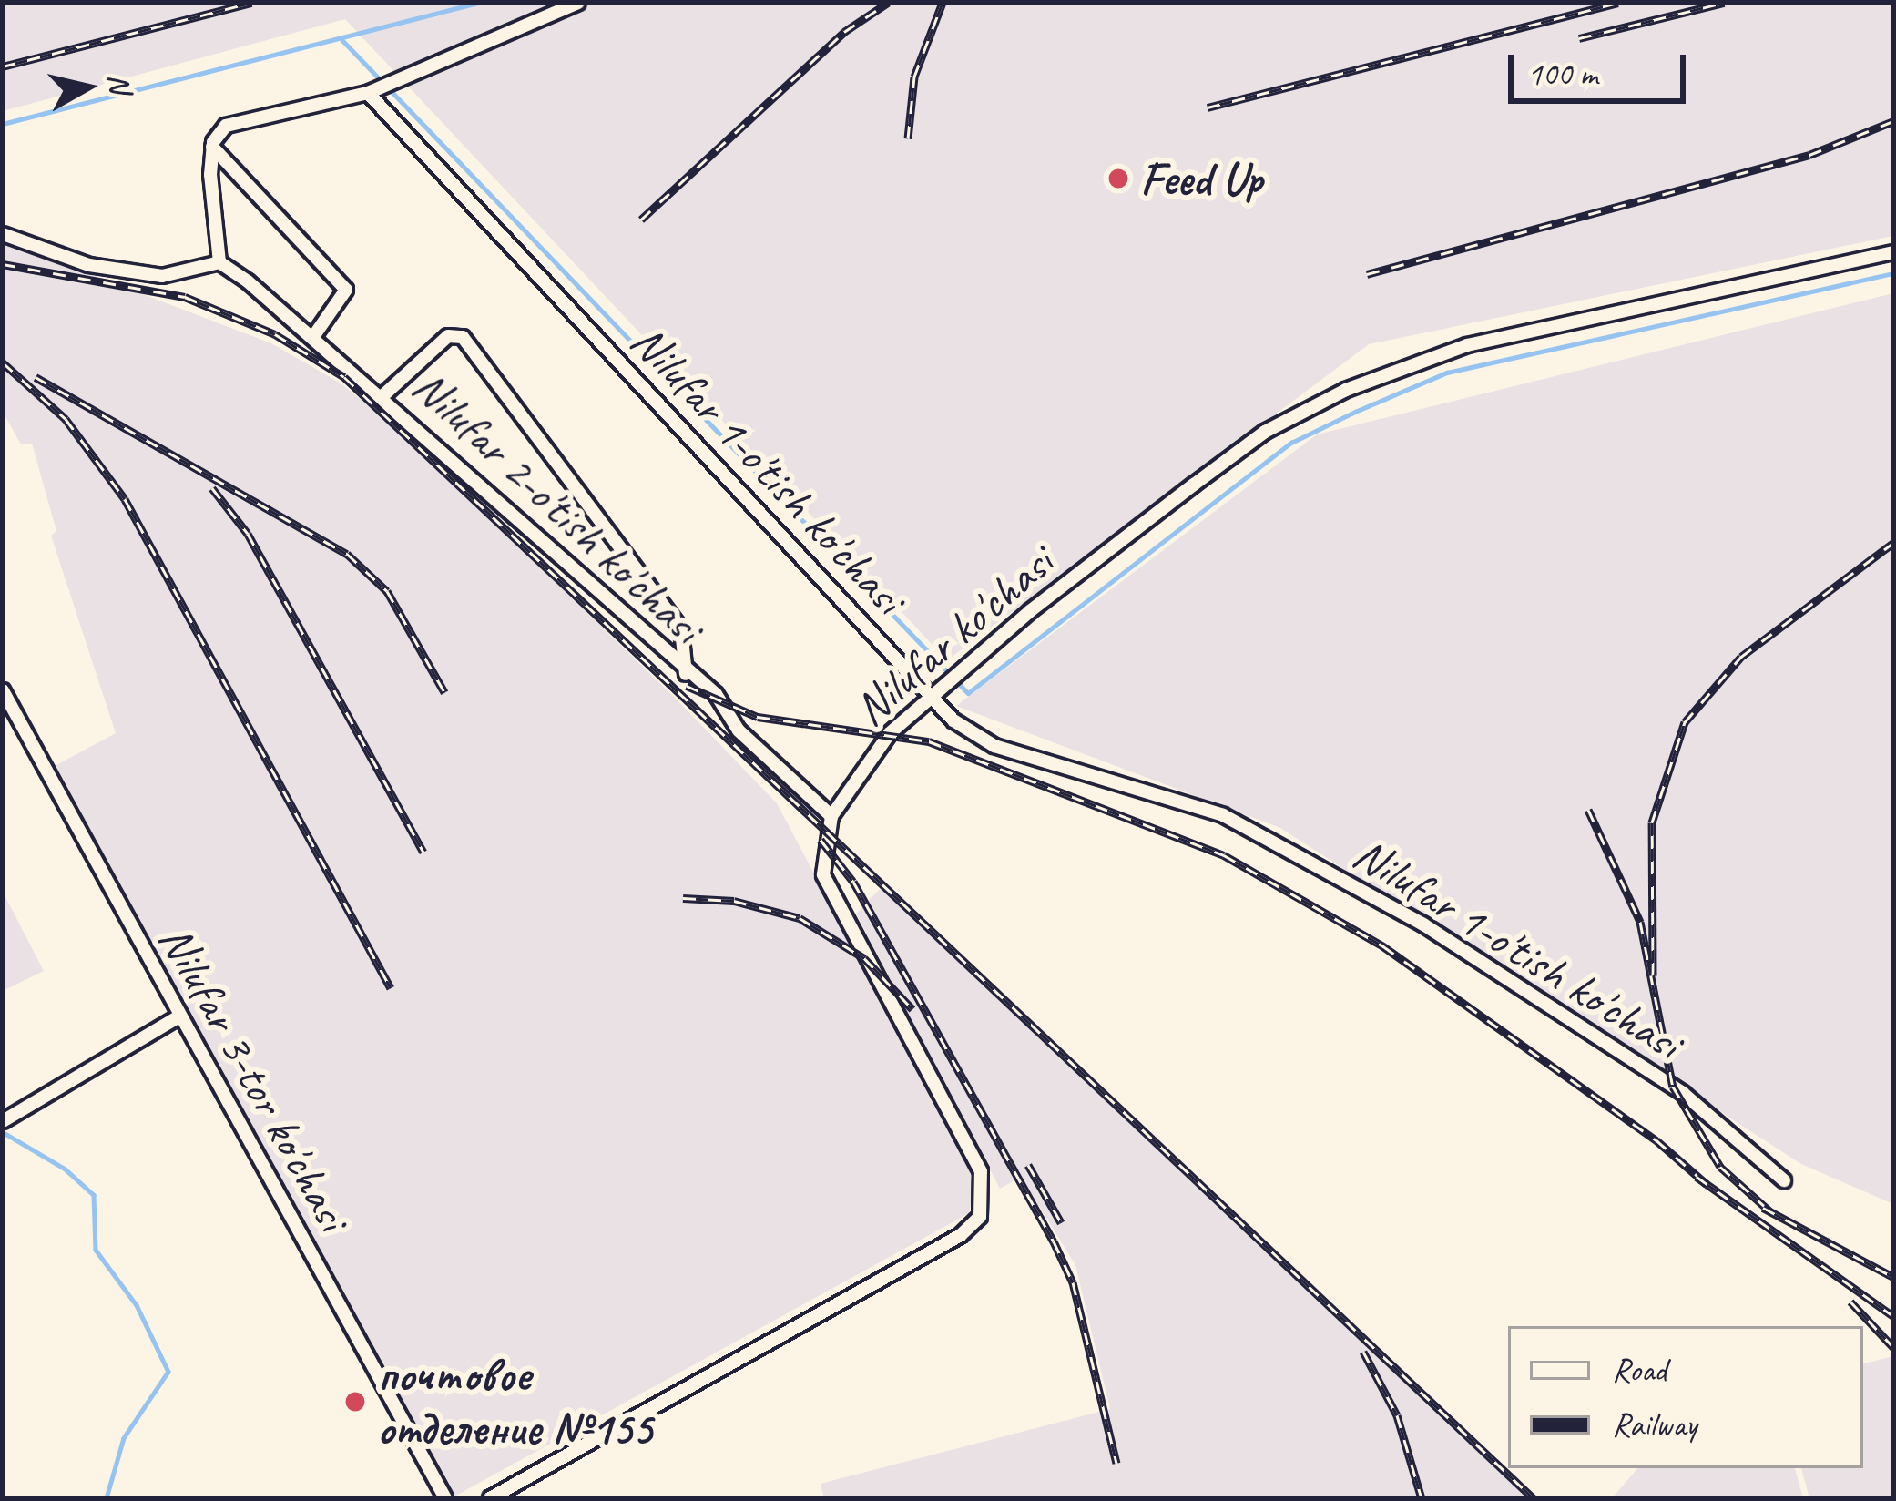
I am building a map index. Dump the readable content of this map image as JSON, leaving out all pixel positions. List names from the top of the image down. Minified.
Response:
{"streets":{"street":["Nilufar 1-o'tish ko'chasi","Nilufar 2-o'tish ko'chasi","Nilufar ko'chasi","Nilufar 3-tor ko'chasi"]},"crossings":[["Nilufar 1-o'tish ko'chasi","Nilufar ko'chasi"],["Nilufar 2-o'tish ko'chasi","Nilufar ko'chasi"]],"places":["Feed Up","почтовое отделение №155"],"legend":["Road","Railway"],"scale_bar":"100 m","north":"right"}
